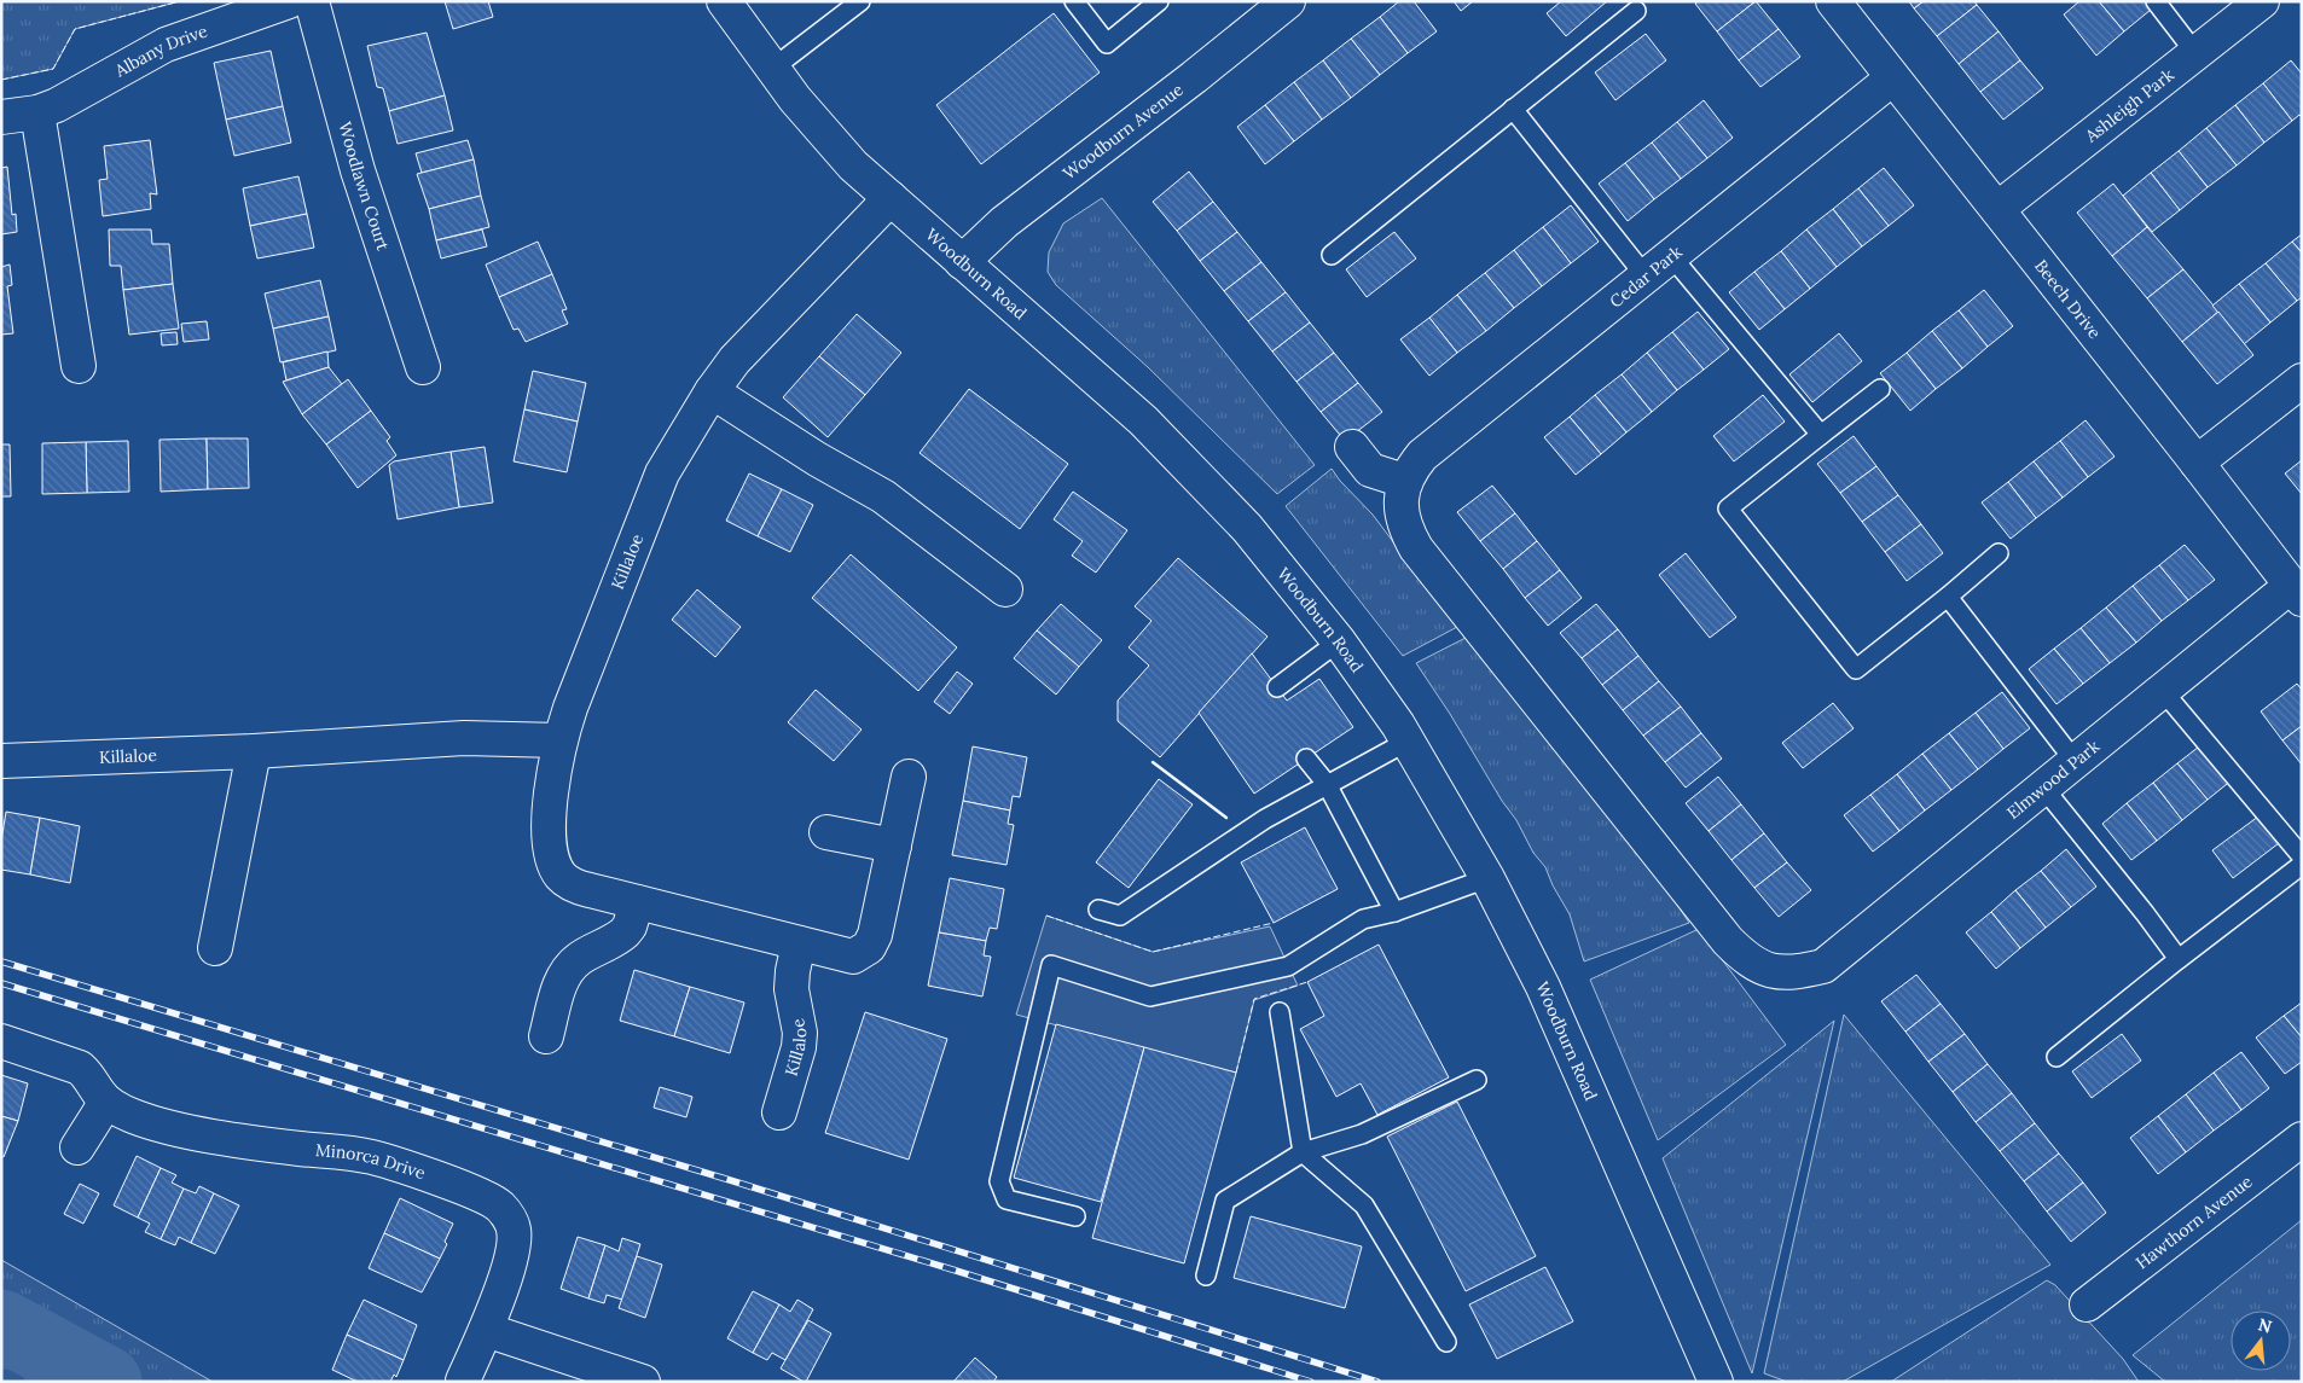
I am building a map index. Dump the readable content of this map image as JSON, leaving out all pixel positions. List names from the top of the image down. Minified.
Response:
{"streets":{"street":["Albany Drive","Ashleigh Park","Woodburn Avenue","Woodlawn Court","Woodburn Road","Cedar Park","Beech Drive","Killaloe","Elmwood Park","Minorca Drive","Hawthorn Avenue"]},"crossings":[["Ashleigh Park","Beech Drive"],["Woodburn Avenue","Woodburn Road"],["Woodburn Road","Killaloe"],["Cedar Park","Beech Drive"],["Cedar Park","Elmwood Park"],["Beech Drive","Elmwood Park"]],"north":"top"}
